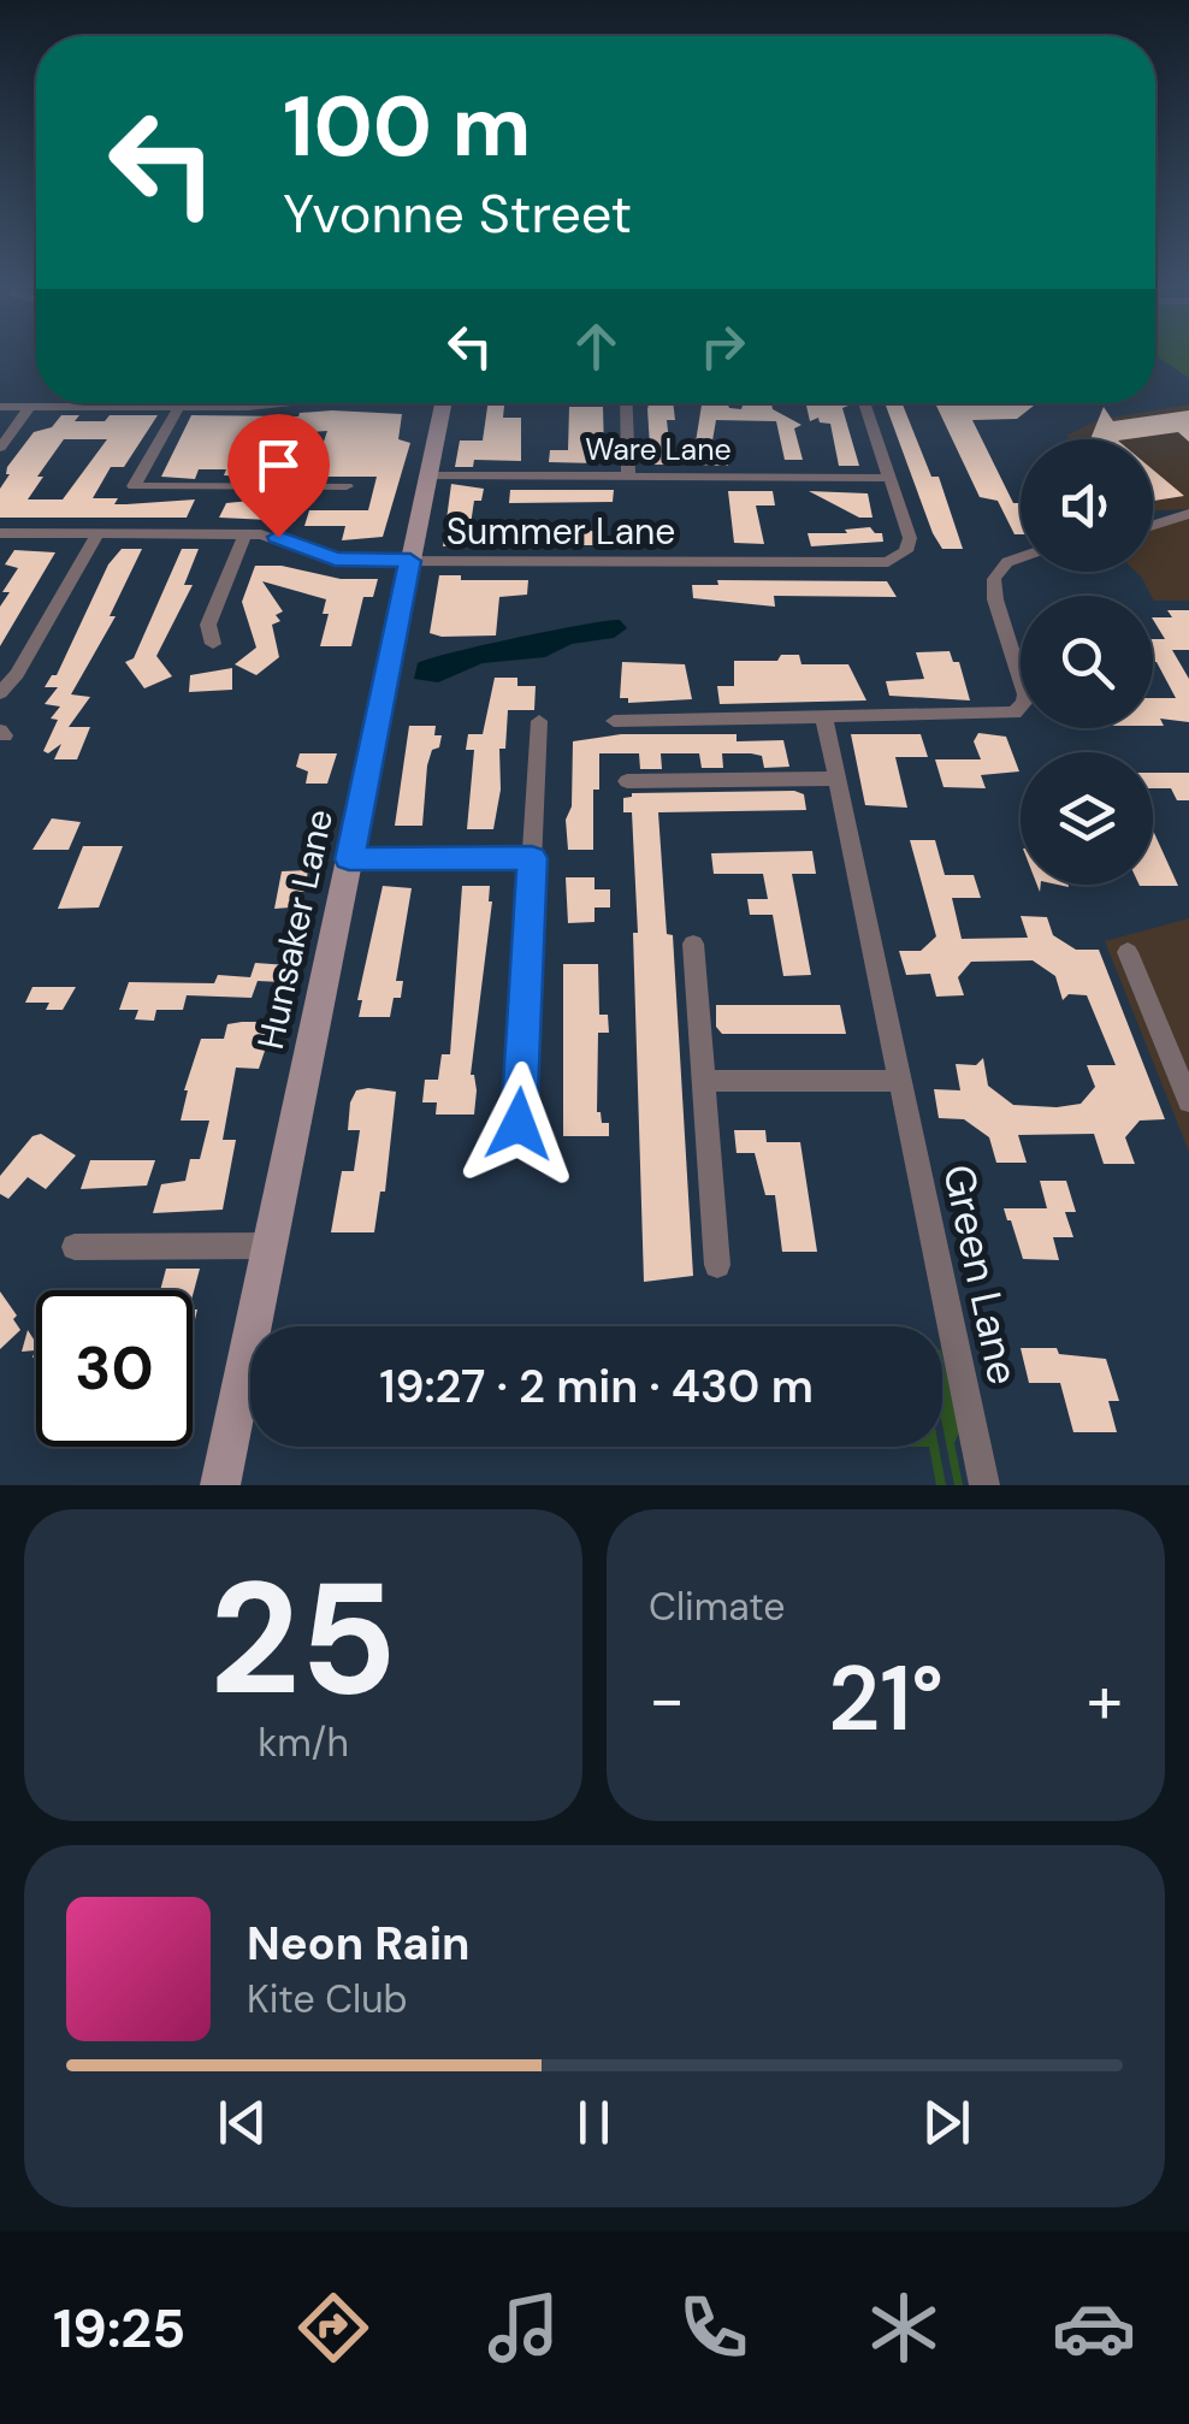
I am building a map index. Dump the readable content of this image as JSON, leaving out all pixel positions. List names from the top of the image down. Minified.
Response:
{"streets":{"street":["Ware Lane","Summer Lane","Hunsaker Lane","Green Lane"]},"crossings":[["Ware Lane","Summer Lane"],["Ware Lane","Hunsaker Lane"],["Summer Lane","Hunsaker Lane"]],"page":{"turn":["100 m","Yvonne Street"],"limit":"30","trip":"19:27 · 2 min · 430 m","tile":[["25","km/h"],"Climate"],"heat":["−","21°","+"],"song":["Neon Rain","Kite Club"],"tabs":"19:25"}}
